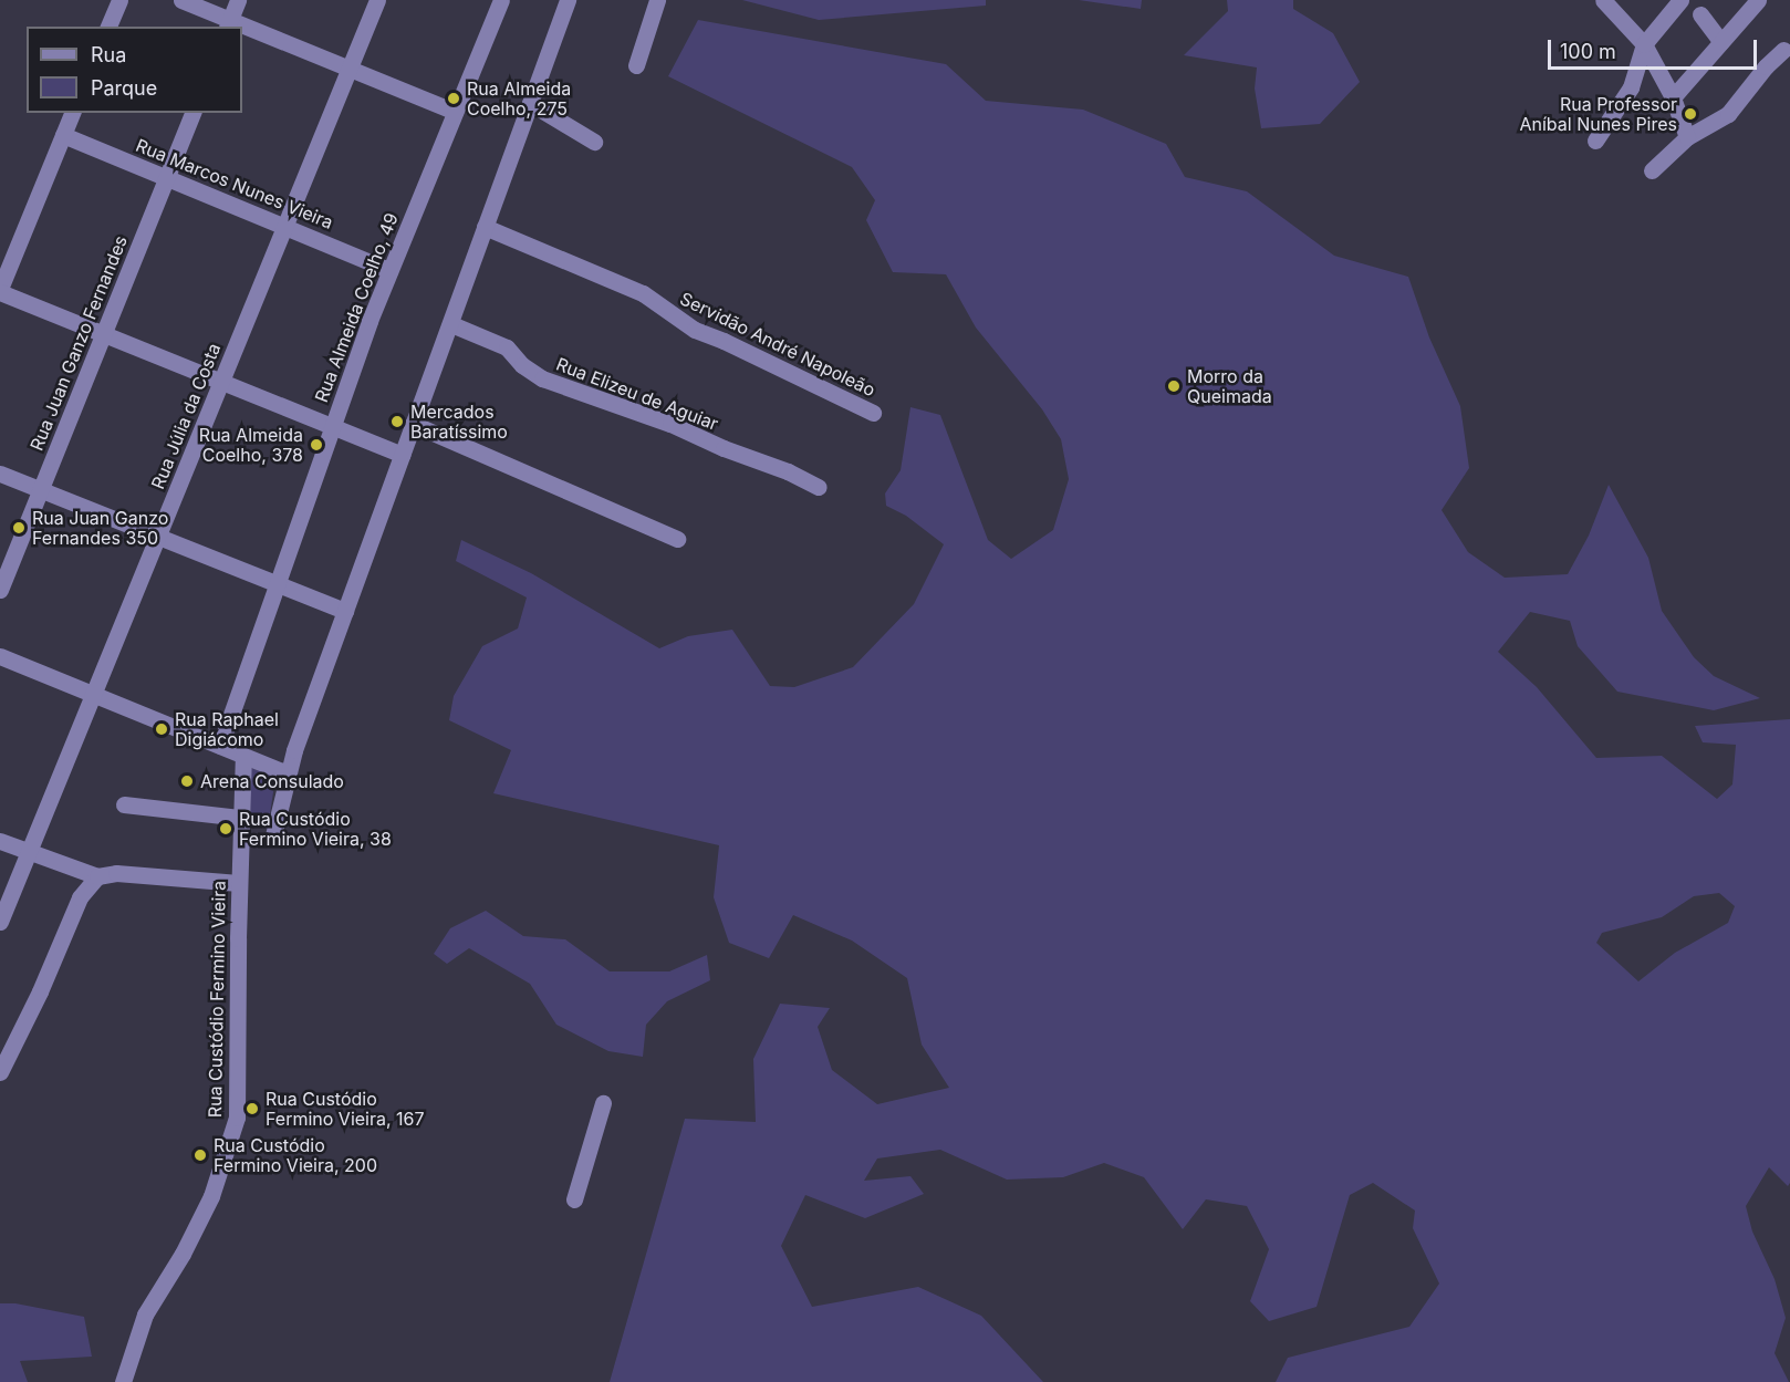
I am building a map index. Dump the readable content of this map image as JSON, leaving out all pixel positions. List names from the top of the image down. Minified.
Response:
{"streets":{"street":["Rua Marcos Nunes Vieira","Rua Almeida Coelho, 49","Rua Juan Ganzo Fernandes","Servidão André Napoleão","Rua Elizeu de Aguiar","Rua Júlia da Costa","Rua Custódio Fermino Vieira"]},"crossings":[["Rua Marcos Nunes Vieira","Rua Almeida Coelho, 49"],["Rua Marcos Nunes Vieira","Rua Juan Ganzo Fernandes"],["Rua Marcos Nunes Vieira","Rua Júlia da Costa"]],"places":["Rua Almeida Coelho, 275","Rua Professor Aníbal Nunes Pires","Morro da Queimada","Mercados Baratíssimo","Rua Almeida Coelho, 378","Rua Juan Ganzo Fernandes 350","Rua Raphael Digiácomo","Arena Consulado","Rua Custódio Fermino Vieira, 38","Rua Custódio Fermino Vieira, 167","Rua Custódio Fermino Vieira, 200"],"legend":["Rua","Parque"],"scale_bar":"100 m"}
